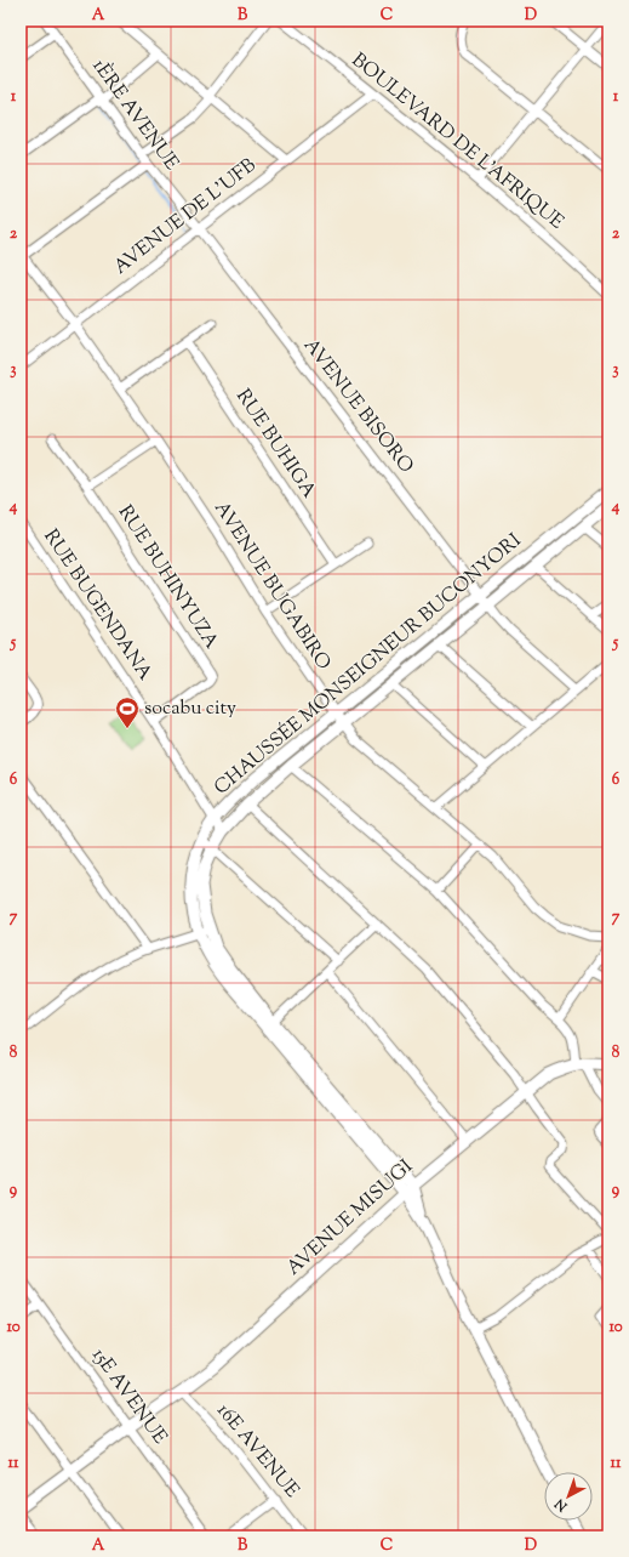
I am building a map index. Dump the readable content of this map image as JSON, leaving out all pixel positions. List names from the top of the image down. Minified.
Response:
{"streets":{"street":["1ÈRE AVENUE","BOULEVARD DE L'AFRIQUE","AVENUE DE L'UFB","AVENUE BISORO","RUE BUHIGA","RUE BUHINYUZA","AVENUE BUGABIRO","RUE BUGENDANA","CHAUSSÉE MONSEIGNEUR BUCONYORI","AVENUE MISUGI","15E AVENUE","16E AVENUE"]},"crossings":[["1ÈRE AVENUE","AVENUE DE L'UFB"],["1ÈRE AVENUE","AVENUE BISORO"],["BOULEVARD DE L'AFRIQUE","AVENUE DE L'UFB"],["AVENUE DE L'UFB","AVENUE BISORO"],["AVENUE DE L'UFB","AVENUE BUGABIRO"],["AVENUE BISORO","CHAUSSÉE MONSEIGNEUR BUCONYORI"],["RUE BUHINYUZA","RUE BUGENDANA"],["AVENUE BUGABIRO","CHAUSSÉE MONSEIGNEUR BUCONYORI"],["RUE BUGENDANA","CHAUSSÉE MONSEIGNEUR BUCONYORI"],["CHAUSSÉE MONSEIGNEUR BUCONYORI","AVENUE MISUGI"],["AVENUE MISUGI","15E AVENUE"],["AVENUE MISUGI","16E AVENUE"]],"places":{"sports":["socabu city"]},"north":"bottom left","grid":{"columns":["A","B","C","D"],"rows":["1","2","3","4","5","6","7","8","9","10","11"]}}
